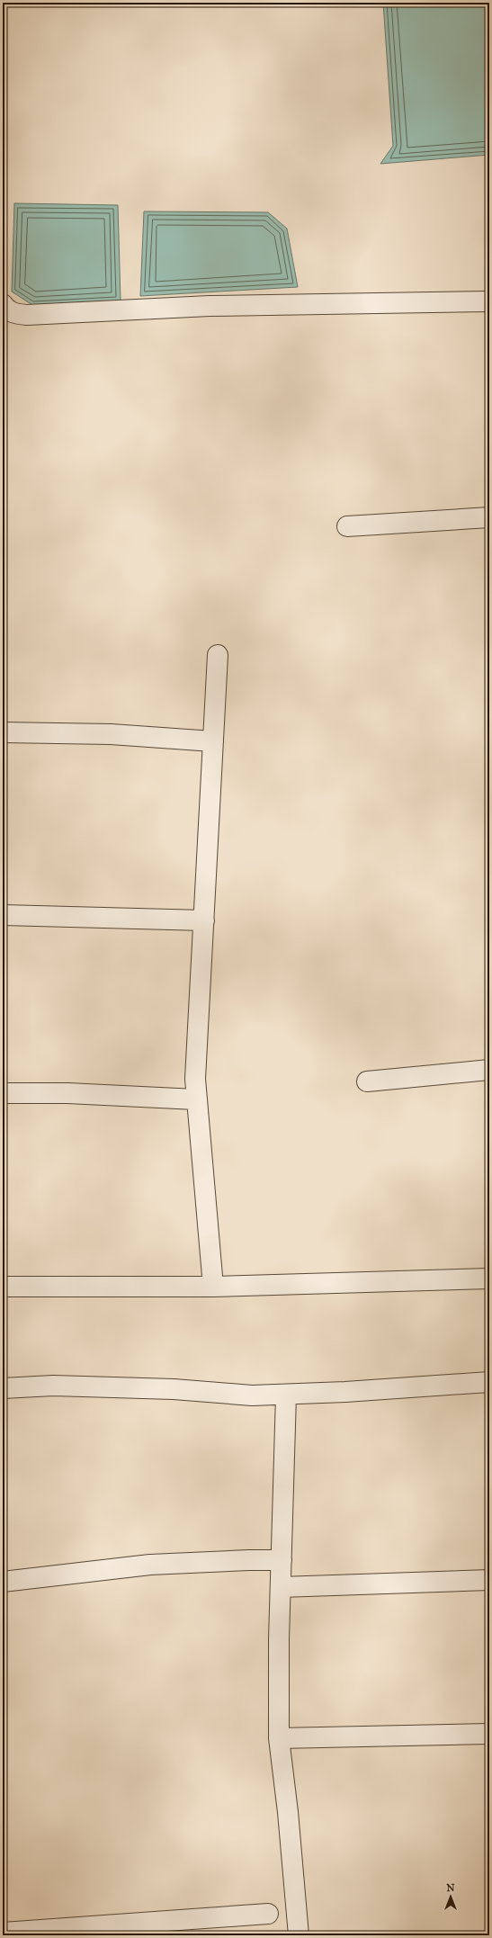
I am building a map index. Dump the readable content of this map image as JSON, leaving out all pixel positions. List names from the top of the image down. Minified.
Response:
{"north":"top"}
